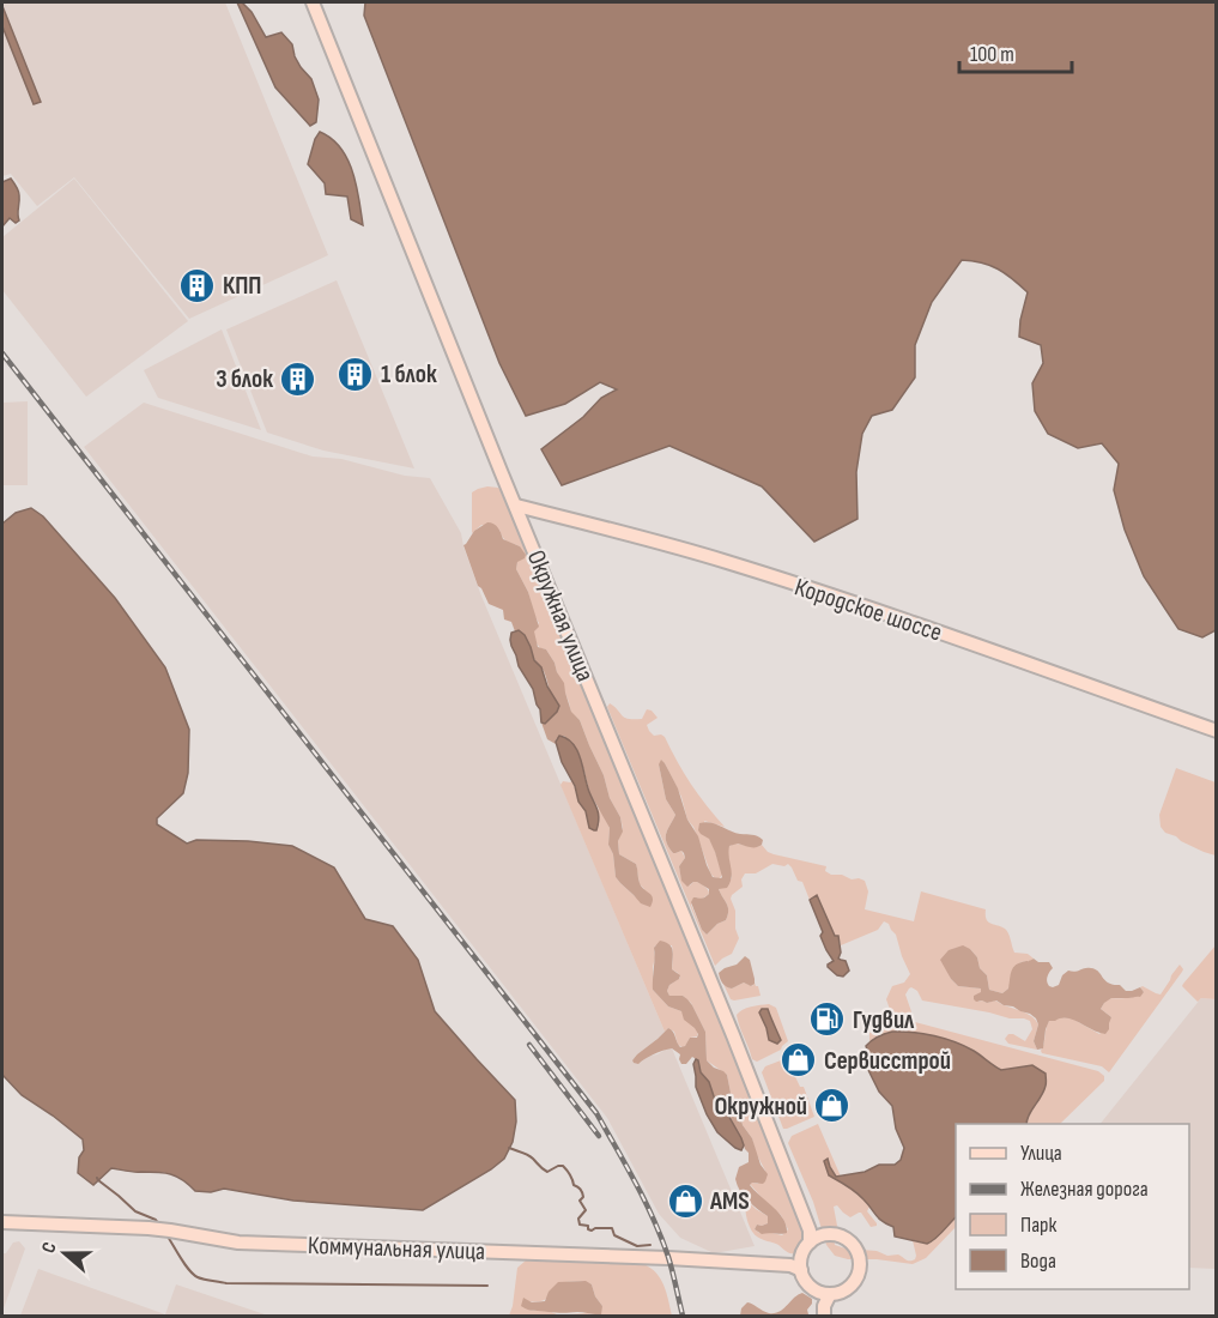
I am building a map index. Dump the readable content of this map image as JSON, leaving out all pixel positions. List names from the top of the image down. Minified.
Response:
{"streets":{"main road":["Кородское шоссе","Окружная улица","Коммунальная улица"]},"crossings":[["Кородское шоссе","Окружная улица"],["Окружная улица","Коммунальная улица"]],"places":{"building":["КПП","1 блок","3 блок"],"fuel station":["Гудвил"],"shop":["Сервисстрой","Окружной","AMS"]},"legend":["Улица","Железная дорога","Парк","Вода"],"scale_bar":"100 m","north":"left"}
